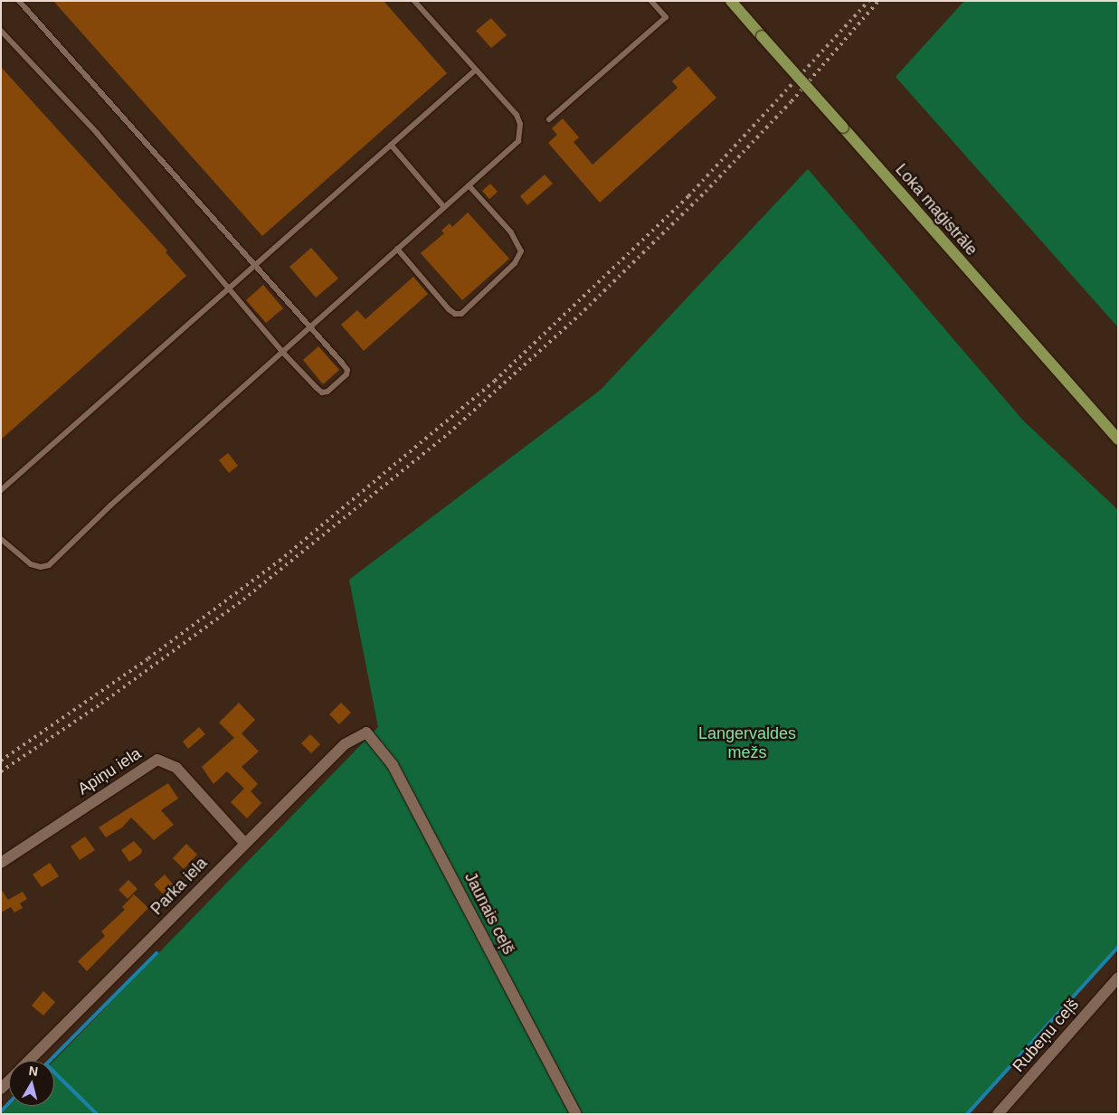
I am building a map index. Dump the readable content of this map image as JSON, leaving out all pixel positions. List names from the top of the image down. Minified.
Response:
{"streets":{"main road":["Loka maģistrāle"],"street":["Apiņu iela","Parka iela","Jaunais ceļš","Rubeņu ceļš"]},"crossings":[["Apiņu iela","Parka iela"],["Parka iela","Jaunais ceļš"]],"parks":["Langervaldes mežs"],"north":"top"}
